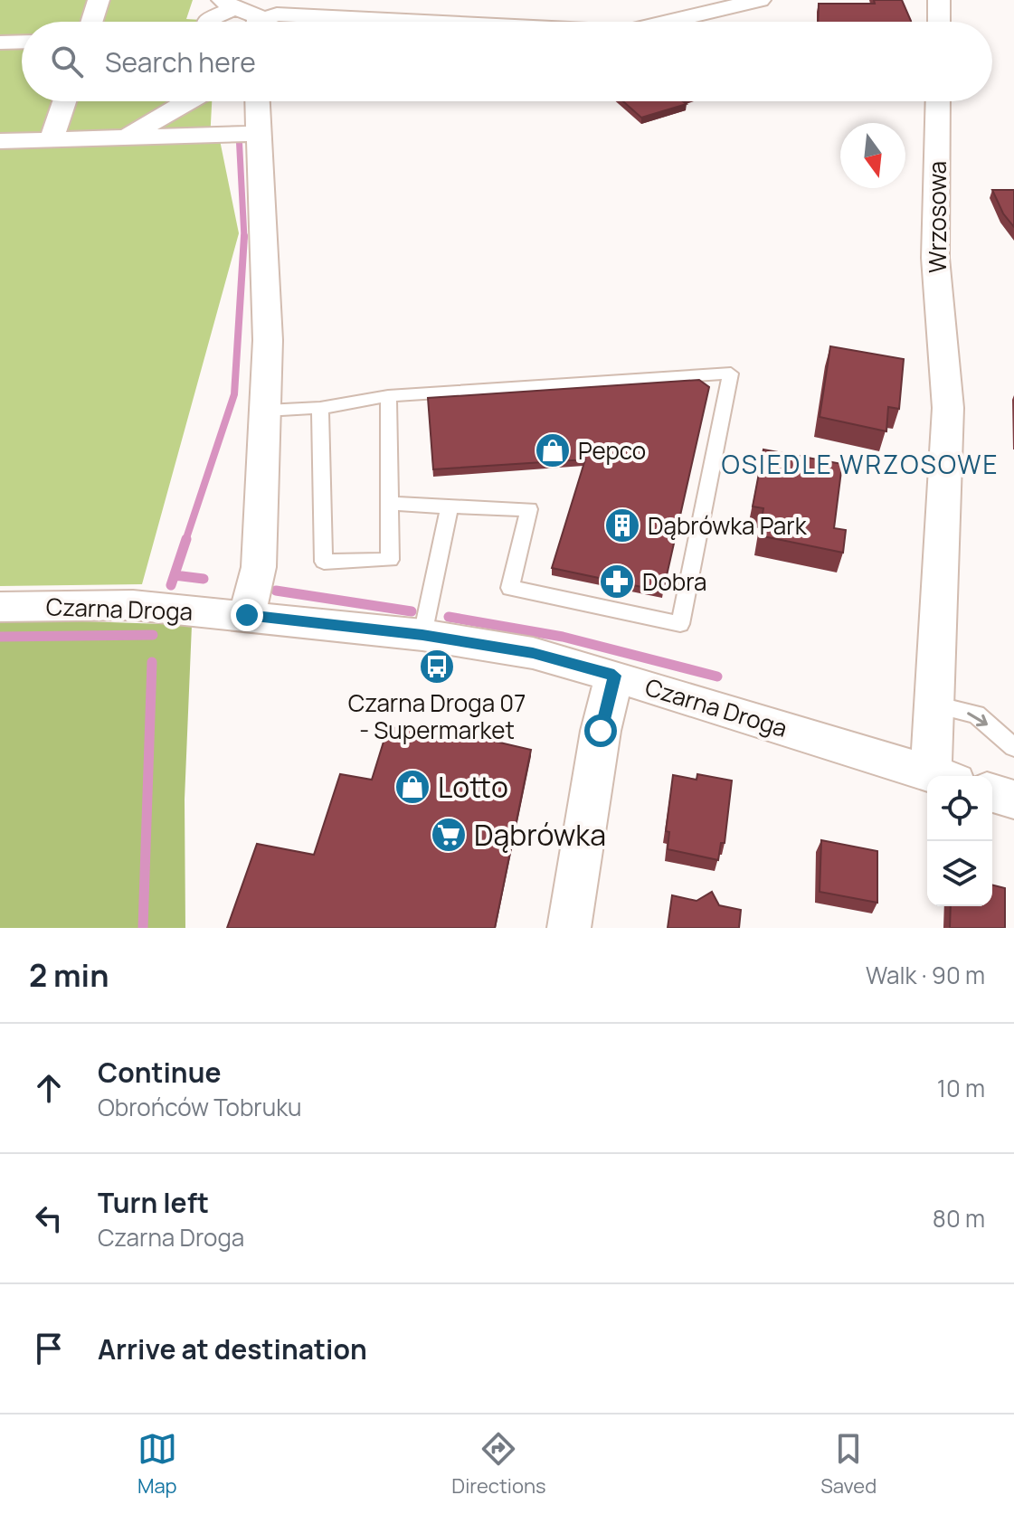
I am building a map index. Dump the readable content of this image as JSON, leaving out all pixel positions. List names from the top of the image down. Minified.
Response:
{"streets":{"street":["Wrzosowa","Czarna Droga"]},"districts":["OSIEDLE WRZOSOWE"],"places":{"shop":["Pepco","Lotto"],"building":["Dąbrówka Park"],"pharmacy":["Dobra"],"bus stop":["Czarna Droga 07 - Supermarket"],"supermarket":["Dąbrówka"]},"north":"bottom","page":{"search":"Search here","heading":["2 min","Walk · 90 m"],"list":[["Continue","Obrońców Tobruku","10 m"],["Turn left","Czarna Droga","80 m"],"Arrive at destination"],"nav":["Map","Directions","Saved"]}}
